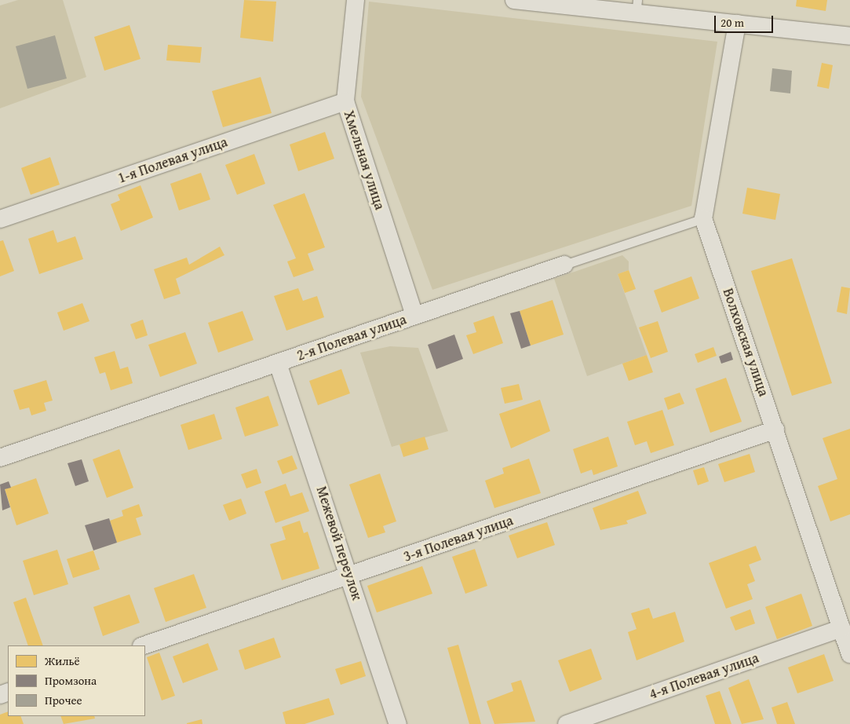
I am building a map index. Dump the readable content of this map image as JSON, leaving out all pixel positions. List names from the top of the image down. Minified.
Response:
{"streets":{"street":["1-я Полевая улица","Хмельная улица","2-я Полевая улица","Волховская улица","3-я Полевая улица","Межевой переулок","4-я Полевая улица"]},"crossings":[["1-я Полевая улица","Хмельная улица"],["Хмельная улица","2-я Полевая улица"],["2-я Полевая улица","Волховская улица"],["2-я Полевая улица","Межевой переулок"],["Волховская улица","3-я Полевая улица"],["Волховская улица","4-я Полевая улица"],["3-я Полевая улица","Межевой переулок"]],"legend":["Жильё","Промзона","Прочее"],"scale_bar":"20 m"}
